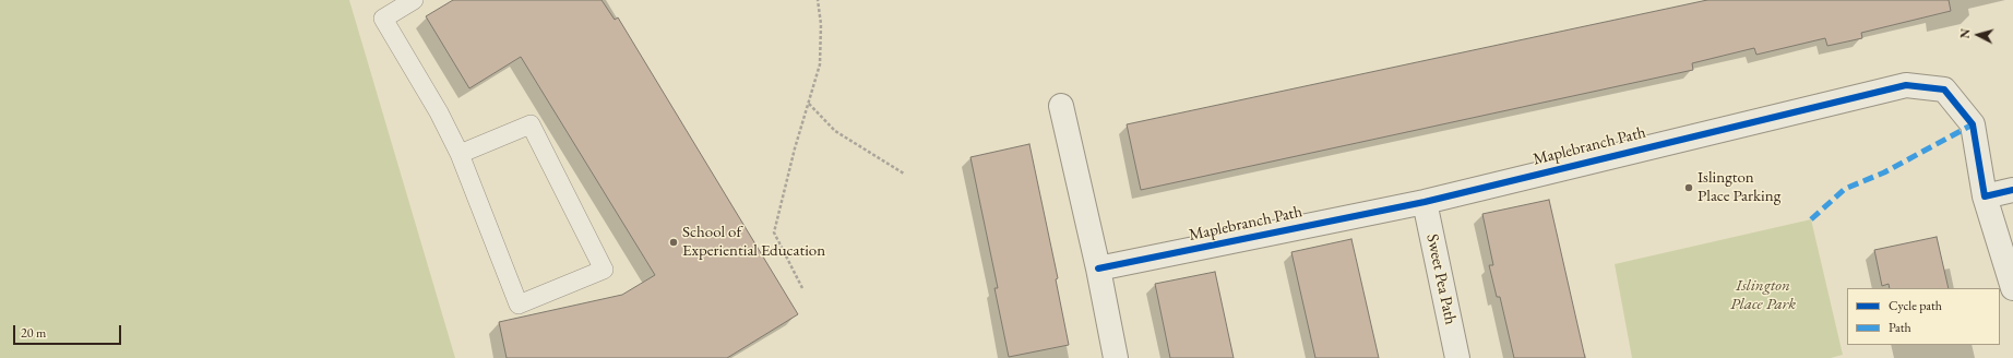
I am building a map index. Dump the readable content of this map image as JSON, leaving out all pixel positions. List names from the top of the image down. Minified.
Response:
{"streets":{"street":["Maplebranch Path","Sweet Pea Path"]},"crossings":[["Maplebranch Path","Sweet Pea Path"]],"parks":["Islington Place Park"],"places":["Islington Place Parking","School of Experiential Education"],"legend":["Cycle path","Path"],"scale_bar":"20 m","north":"left"}
